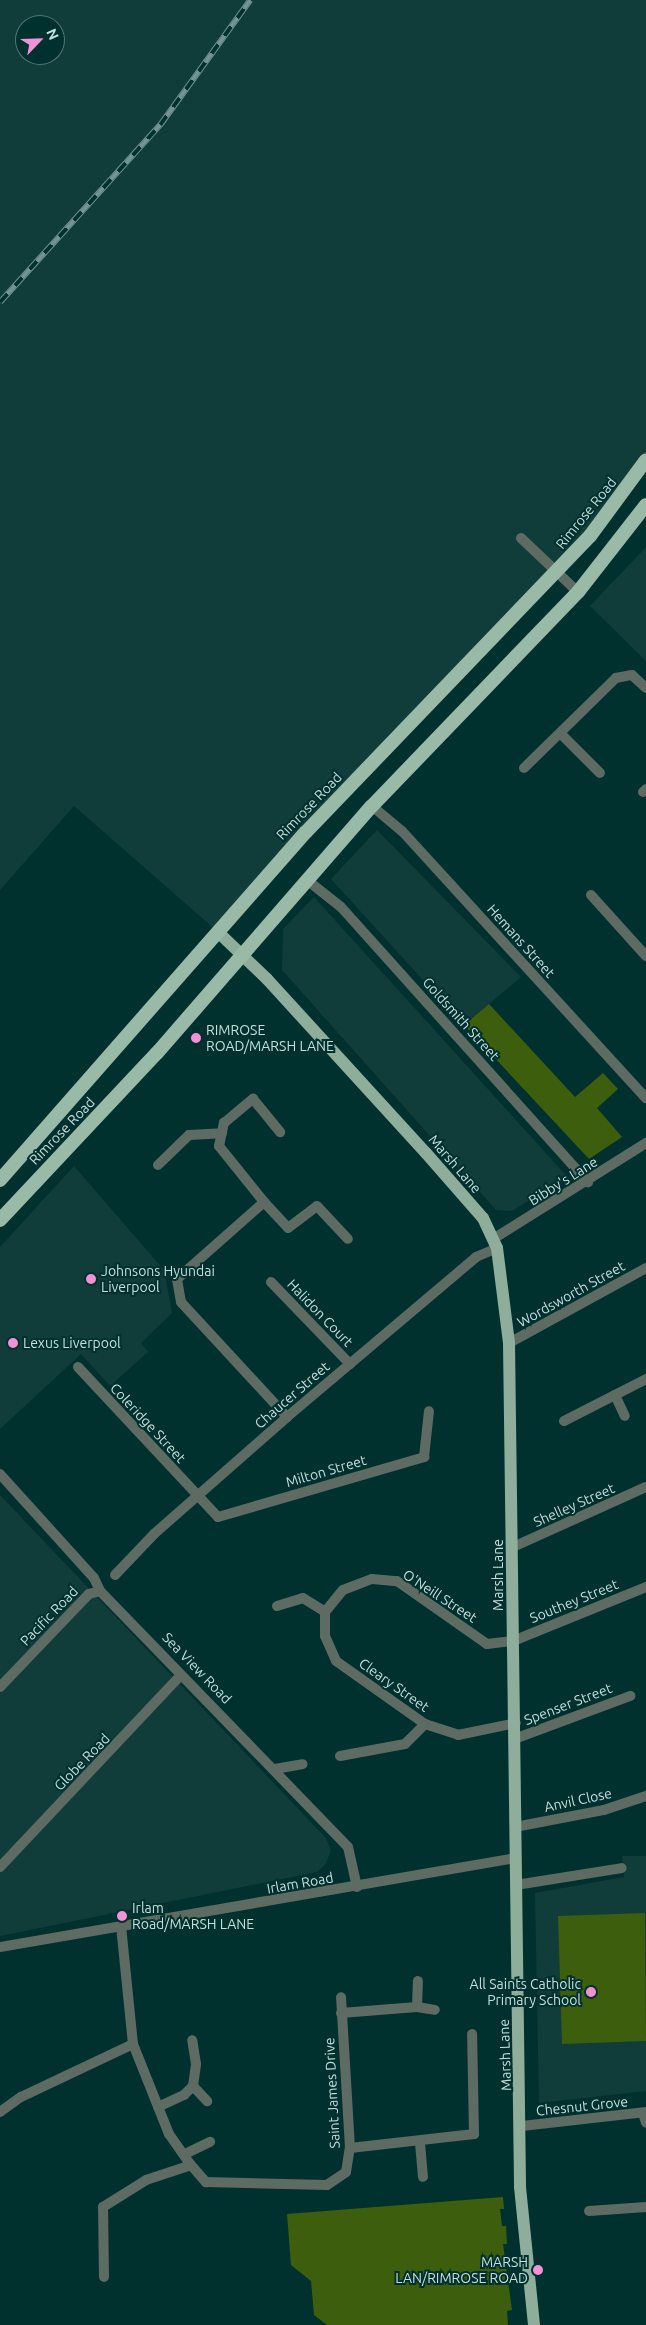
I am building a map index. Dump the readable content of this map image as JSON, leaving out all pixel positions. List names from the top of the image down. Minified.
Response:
{"streets":{"highway":["Rimrose Road"],"main road":["Marsh Lane"],"street":["Hemans Street","Goldsmith Street","Bibby's Lane","Wordsworth Street","Halidon Court","Chaucer Street","Coleridge Street","Milton Street","Shelley Street","O'Neill Street","Southey Street","Pacific Road","Sea View Road","Cleary Street","Spenser Street","Globe Road","Anvil Close","Irlam Road","Saint James Drive","Chesnut Grove"]},"crossings":[["Rimrose Road","Hemans Street"],["Rimrose Road","Goldsmith Street"],["Rimrose Road","Marsh Lane"],["Goldsmith Street","Bibby's Lane"],["Marsh Lane","Bibby's Lane"],["Marsh Lane","Wordsworth Street"],["Marsh Lane","Chaucer Street"],["Marsh Lane","Shelley Street"],["Marsh Lane","O'Neill Street"],["Marsh Lane","Southey Street"],["Marsh Lane","Cleary Street"],["Marsh Lane","Spenser Street"],["Marsh Lane","Anvil Close"],["Marsh Lane","Irlam Road"],["Marsh Lane","Chesnut Grove"],["Bibby's Lane","Chaucer Street"],["Halidon Court","Chaucer Street"],["Chaucer Street","Coleridge Street"],["Chaucer Street","Milton Street"],["Coleridge Street","Milton Street"],["O'Neill Street","Southey Street"],["O'Neill Street","Cleary Street"],["Pacific Road","Sea View Road"],["Sea View Road","Globe Road"],["Sea View Road","Irlam Road"],["Irlam Road","Saint James Drive"]],"places":["RIMROSE ROAD/MARSH LANE","Johnsons Hyundai Liverpool","Lexus Liverpool","Irlam Road/MARSH LANE","All Saints Catholic Primary School","MARSH LAN/RIMROSE ROAD"],"north":"top right"}
